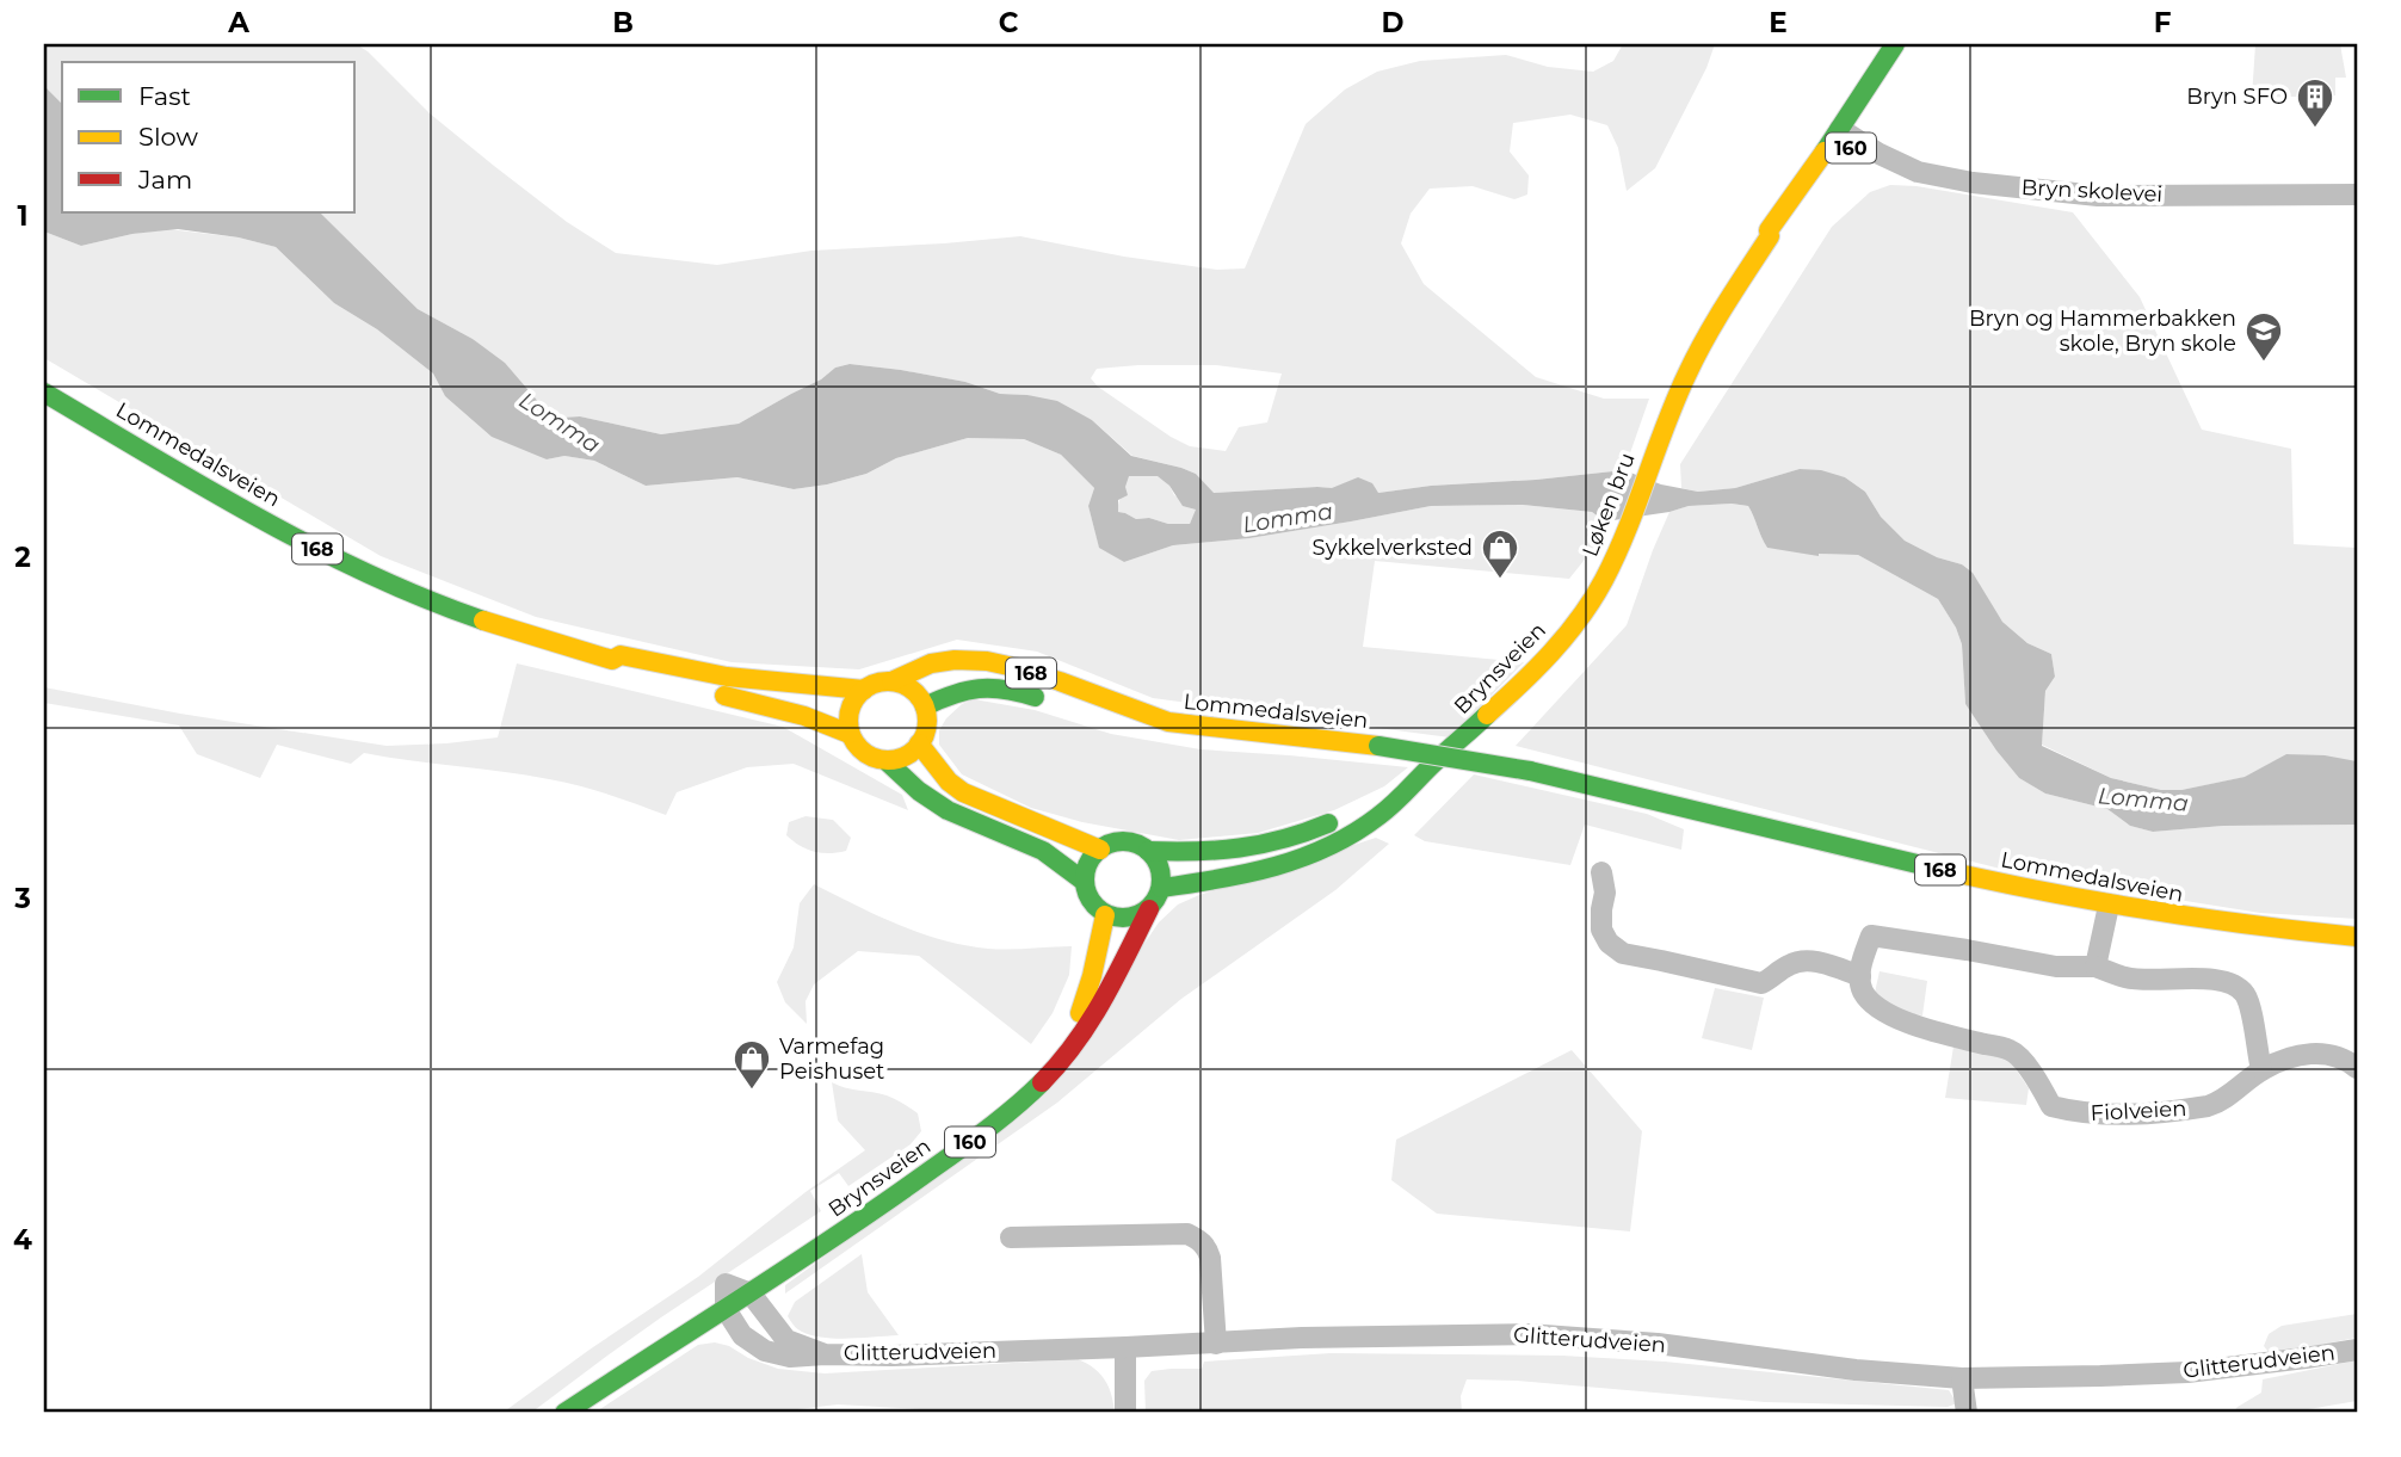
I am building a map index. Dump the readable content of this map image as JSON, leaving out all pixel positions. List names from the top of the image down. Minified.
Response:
{"streets":{"main road":["160","Lommedalsveien","Løken bru","168","Brynsveien"],"street":["Bryn skolevei","Fiolveien","Glitterudveien"]},"crossings":[["160","Bryn skolevei"],["160","Løken bru"],["160","168"],["160","Brynsveien"],["Lommedalsveien","168"],["Løken bru","Brynsveien"],["168","Brynsveien"],["Brynsveien","Glitterudveien"]],"water":["Lomma"],"places":{"building":["Bryn SFO"],"school or university":["Bryn og Hammerbakken skole, Bryn skole"],"shop":["Sykkelverksted","Varmefag Peishuset"]},"legend":["Fast","Slow","Jam"],"grid":{"columns":["A","B","C","D","E","F"],"rows":["1","2","3","4"]}}
